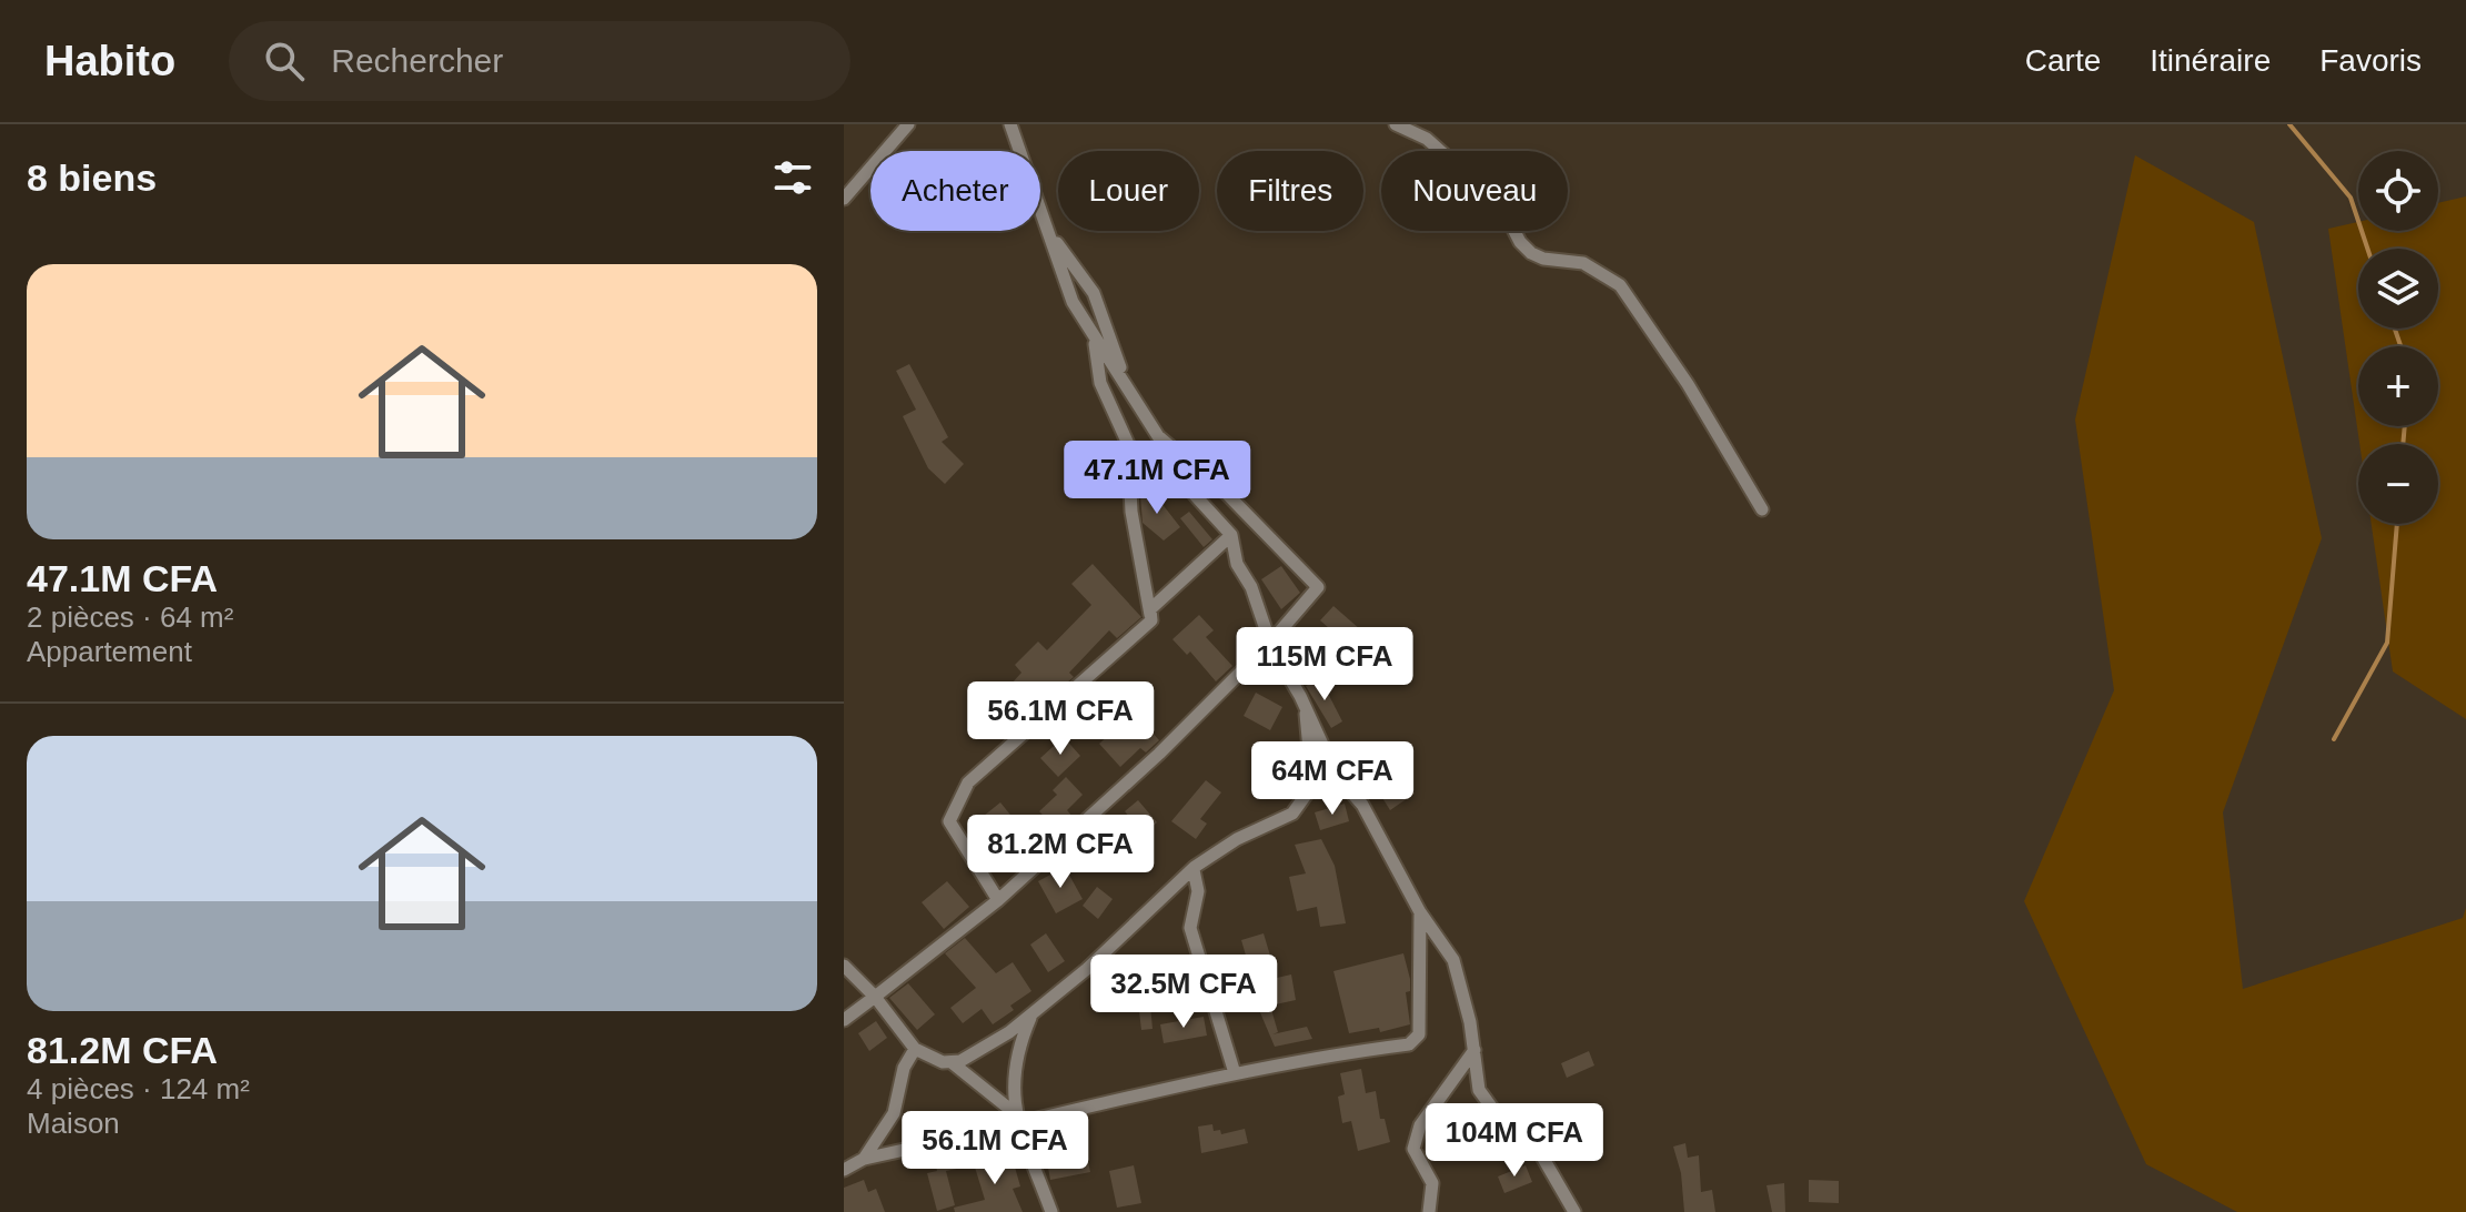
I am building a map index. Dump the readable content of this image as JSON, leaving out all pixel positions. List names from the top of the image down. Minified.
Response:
{"page":{"header":"Habito","search":"Rechercher","nav":["Carte","Itinéraire","Favoris"],"heading":"8 biens","map_buttons":["+","−"],"chip":["Acheter","Louer","Filtres","Nouveau"],"list":[{"name":"47.1M CFA","note":"2 pièces · 64 m² · Appartement"},{"name":"81.2M CFA","note":"4 pièces · 124 m² · Maison"}],"price":["47.1M CFA","115M CFA","56.1M CFA","64M CFA","81.2M CFA","32.5M CFA","104M CFA","56.1M CFA"]}}
